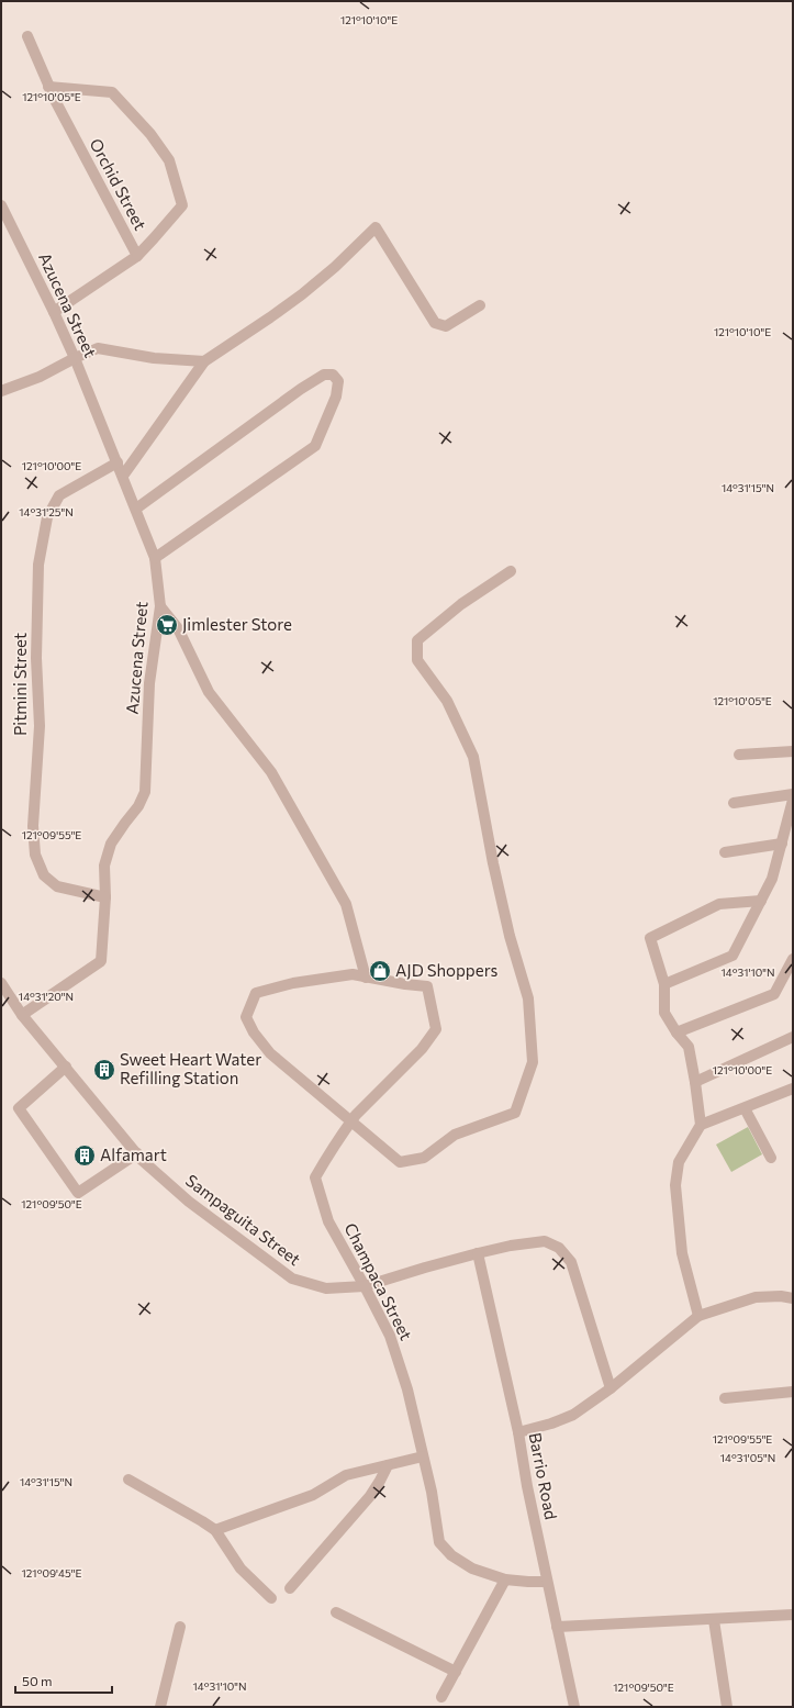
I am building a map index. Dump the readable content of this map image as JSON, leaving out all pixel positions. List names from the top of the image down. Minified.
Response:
{"streets":{"street":["Orchid Street","Azucena Street","Pitmini Street","Sampaguita Street","Champaca Street","Barrio Road"]},"crossings":[["Orchid Street","Azucena Street"],["Azucena Street","Pitmini Street"],["Azucena Street","Sampaguita Street"],["Sampaguita Street","Champaca Street"],["Sampaguita Street","Barrio Road"],["Champaca Street","Barrio Road"]],"places":{"supermarket":["Jimlester Store"],"shop":["AJD Shoppers"],"building":["Sweet Heart Water Refilling Station","Alfamart"]},"scale_bar":"50 m","coordinates":["121°10'10\"E","121°10'05\"E","121°10'00\"E","14°31'15\"N","14°31'25\"N","121°09'55\"E","14°31'10\"N","14°31'20\"N","121°09'50\"E","14°31'05\"N","121°09'45\"E"]}
